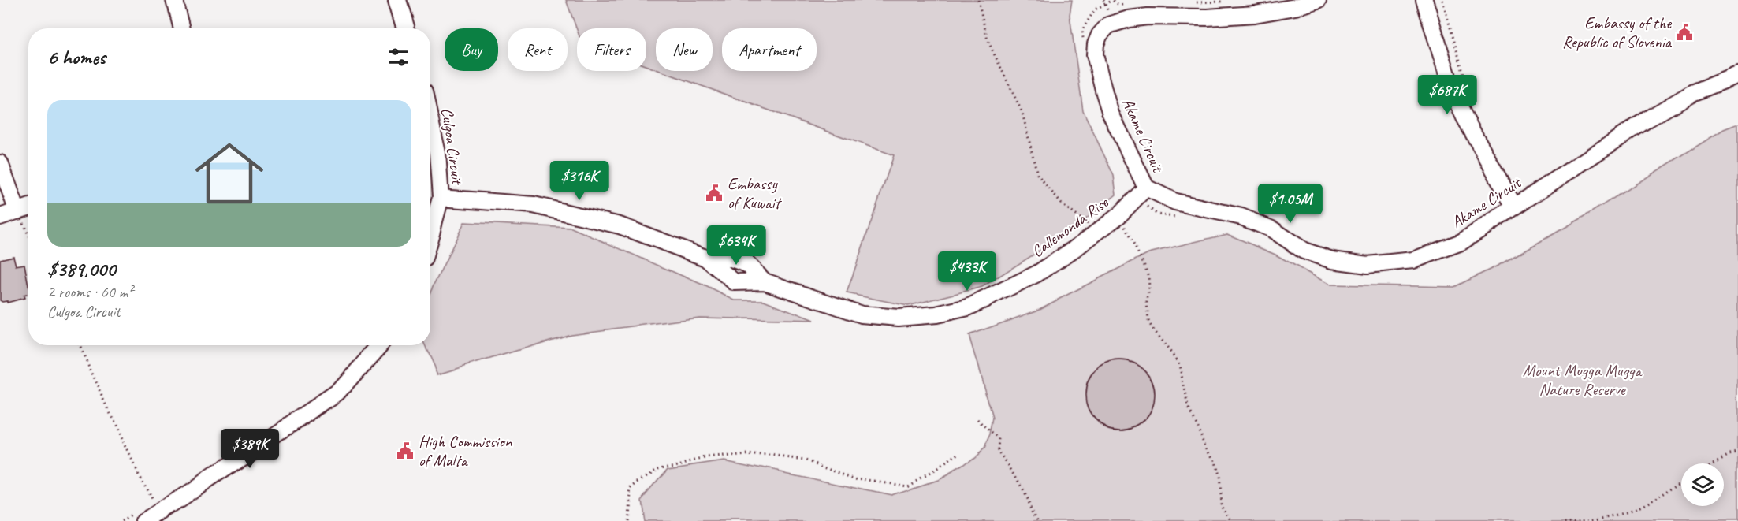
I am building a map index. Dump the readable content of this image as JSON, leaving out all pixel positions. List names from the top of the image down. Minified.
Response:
{"streets":{"street":["Akame Circuit","Culgoa Circuit","Callemonda Rise"]},"crossings":[["Akame Circuit","Callemonda Rise"],["Culgoa Circuit","Callemonda Rise"]],"parks":["Mount Mugga Mugga Nature Reserve"],"places":{"public building":["Embassy of the Republic of Slovenia","Embassy of Kuwait","High Commission of Malta"]},"page":{"chip":["Buy","Rent","Filters","New","Apartment"],"heading":"6 homes","price":["$687K","$316K","$1.05M","$634K","$433K","$389K"],"list":[{"name":"$389,000","note":"2 rooms · 60 m² · Culgoa Circuit"}]}}
